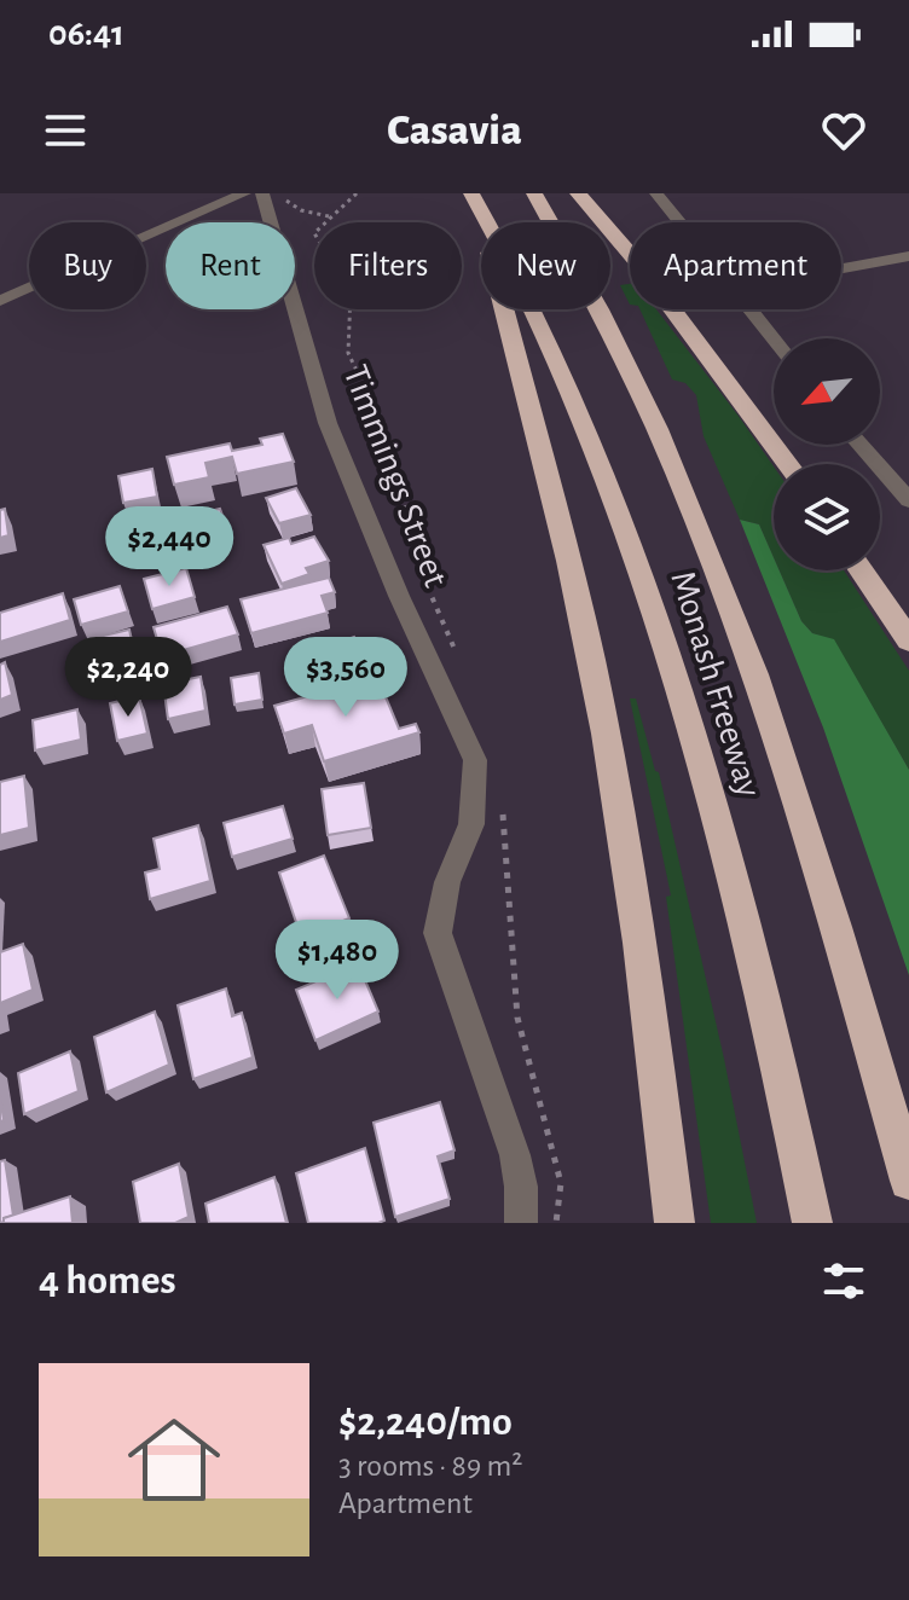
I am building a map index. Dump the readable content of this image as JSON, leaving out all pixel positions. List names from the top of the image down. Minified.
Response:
{"streets":{"highway":["Monash Freeway"],"street":["Timmings Street"]},"north":"bottom left","page":{"status":"06:41","header":"Casavia","chip":["Buy","Rent","Filters","New","Apartment"],"price":["$2,440","$2,240","$3,560","$1,480"],"heading":"4 homes","list":[{"name":"$2,240/mo","note":"3 rooms · 89 m² · Apartment"}]}}
